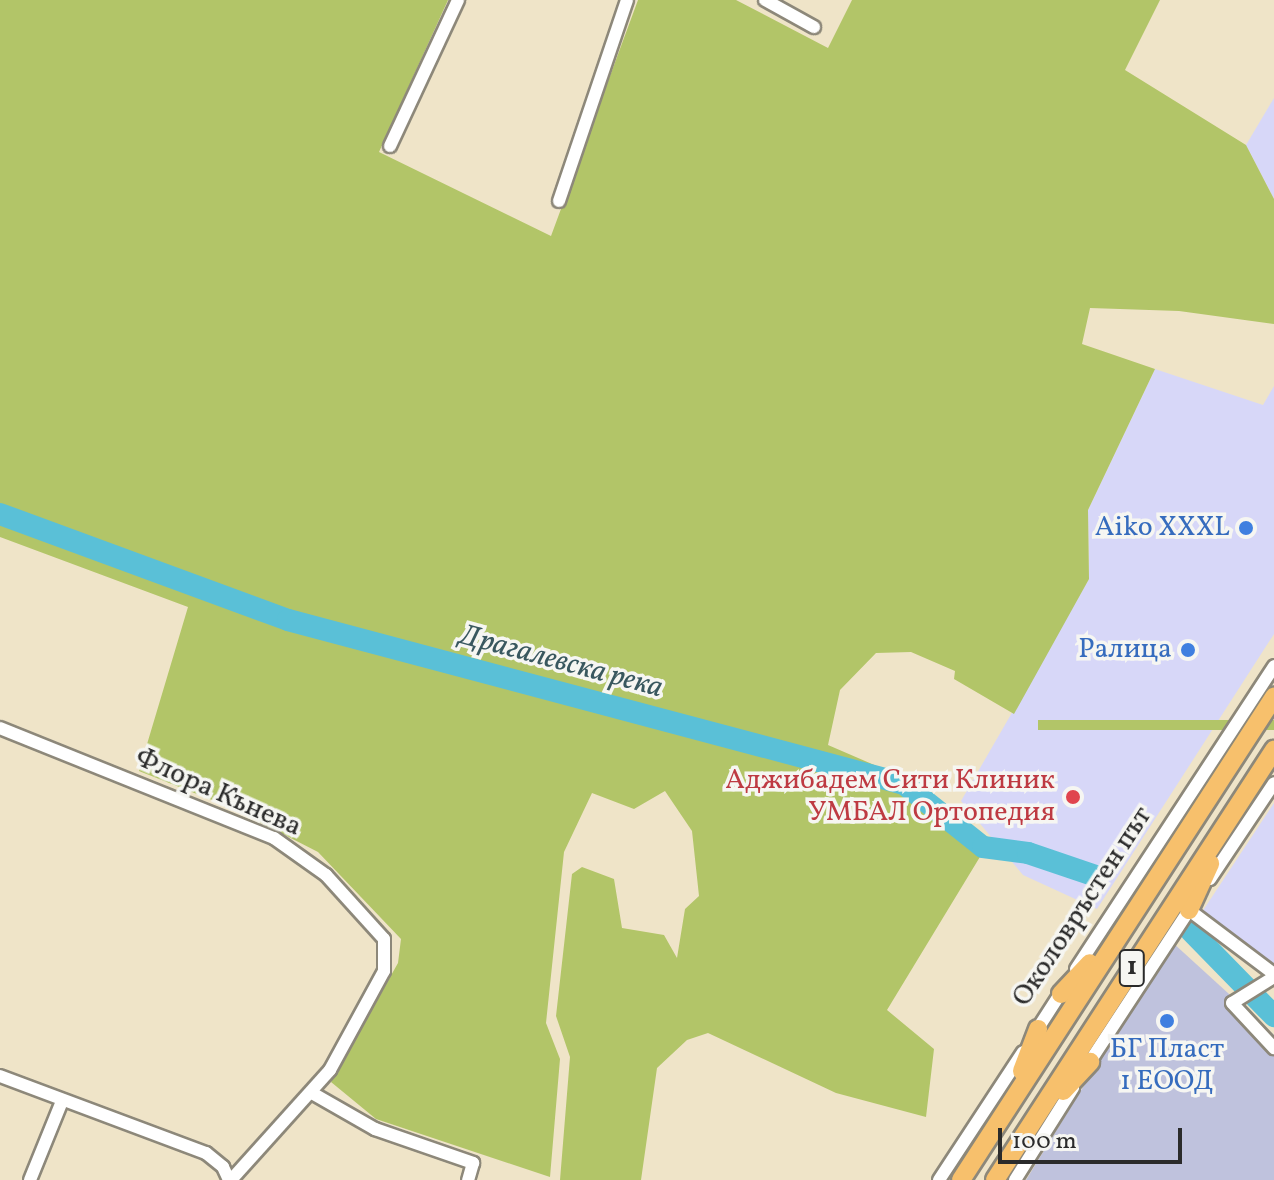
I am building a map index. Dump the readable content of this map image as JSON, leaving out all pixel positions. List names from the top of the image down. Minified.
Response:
{"streets":{"highway":["Околовръстен път","1"],"street":["Флора Кънева"]},"water":["Драгалевска река"],"places":["Aiko XXXL","Ралица","Аджибадем Сити Клиник УМБАЛ Ортопедия","БГ Пласт 1 ЕООД"],"scale_bar":"100 m"}
